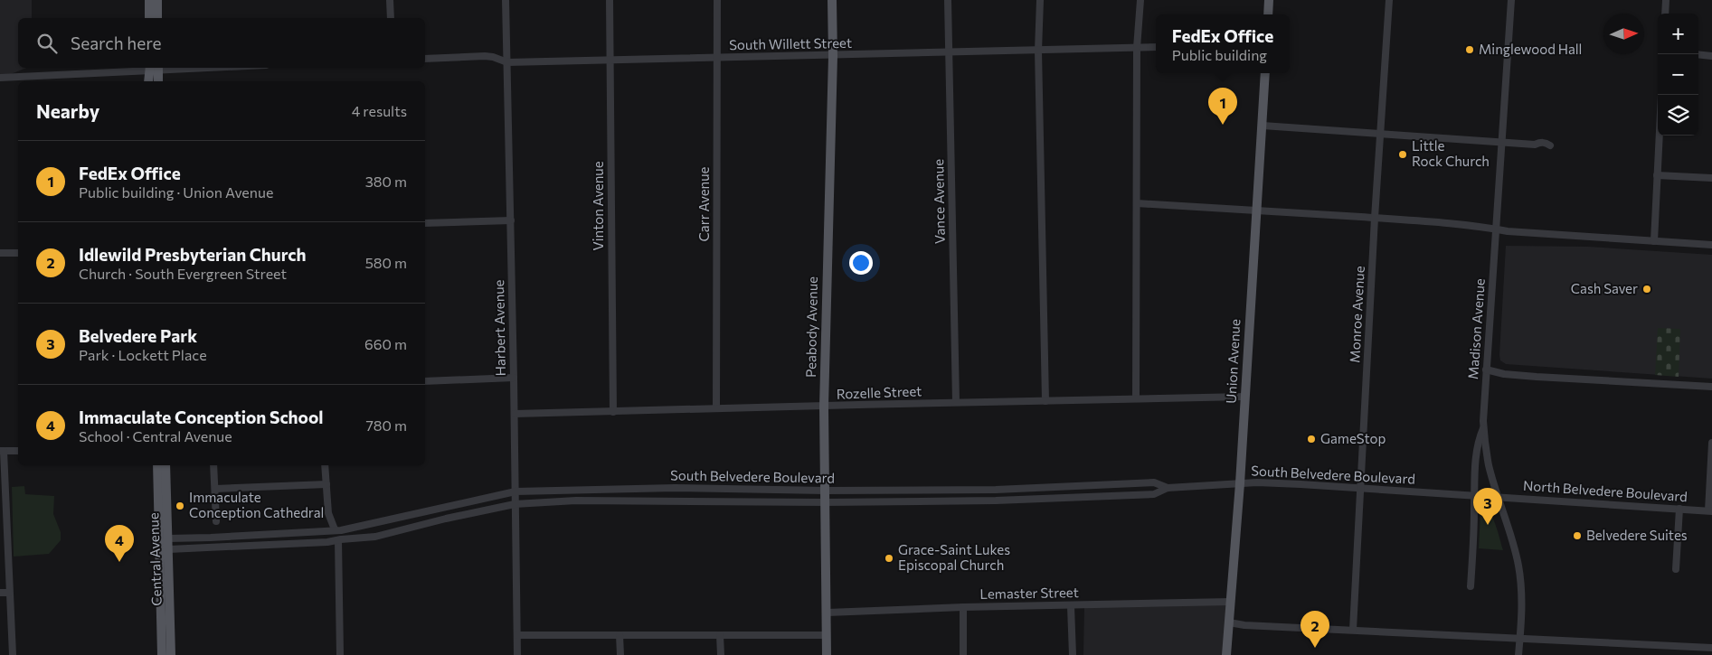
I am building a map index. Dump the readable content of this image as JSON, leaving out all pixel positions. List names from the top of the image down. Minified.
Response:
{"streets":{"main road":["Peabody Avenue","Union Avenue","Central Avenue"],"street":["South Willett Street","Vance Avenue","Carr Avenue","Vinton Avenue","Monroe Avenue","Harbert Avenue","Madison Avenue","Rozelle Street","South Belvedere Boulevard","North Belvedere Boulevard","Lemaster Street"]},"crossings":[["South Willett Street","Vance Avenue"],["South Willett Street","Carr Avenue"],["South Willett Street","Vinton Avenue"],["South Willett Street","Peabody Avenue"],["South Willett Street","Harbert Avenue"],["Vance Avenue","Rozelle Street"],["Carr Avenue","Rozelle Street"],["Vinton Avenue","Rozelle Street"],["Monroe Avenue","South Belvedere Boulevard"],["Peabody Avenue","Rozelle Street"],["Peabody Avenue","South Belvedere Boulevard"],["Peabody Avenue","Lemaster Street"],["Harbert Avenue","Rozelle Street"],["Harbert Avenue","South Belvedere Boulevard"],["Madison Avenue","South Belvedere Boulevard"],["Madison Avenue","North Belvedere Boulevard"],["Union Avenue","Rozelle Street"],["Union Avenue","South Belvedere Boulevard"],["Union Avenue","Lemaster Street"],["South Belvedere Boulevard","North Belvedere Boulevard"],["South Belvedere Boulevard","Central Avenue"]],"places":["Minglewood Hall","Little Rock Church","Cash Saver","GameStop","Immaculate Conception Cathedral","Belvedere Suites","Grace-Saint Lukes Episcopal Church"],"north":"right","page":{"map_buttons":["+","−"],"popup":["FedEx Office","Public building"],"search":"Search here","heading":["Nearby","4 results"],"pins":["1","3","4","2"],"list":[{"mark":"1","name":"FedEx Office","note":"Public building · Union Avenue","value":"380 m"},{"mark":"2","name":"Idlewild Presbyterian Church","note":"Church · South Evergreen Street","value":"580 m"},{"mark":"3","name":"Belvedere Park","note":"Park · Lockett Place","value":"660 m"},{"mark":"4","name":"Immaculate Conception School","note":"School · Central Avenue","value":"780 m"}]}}
